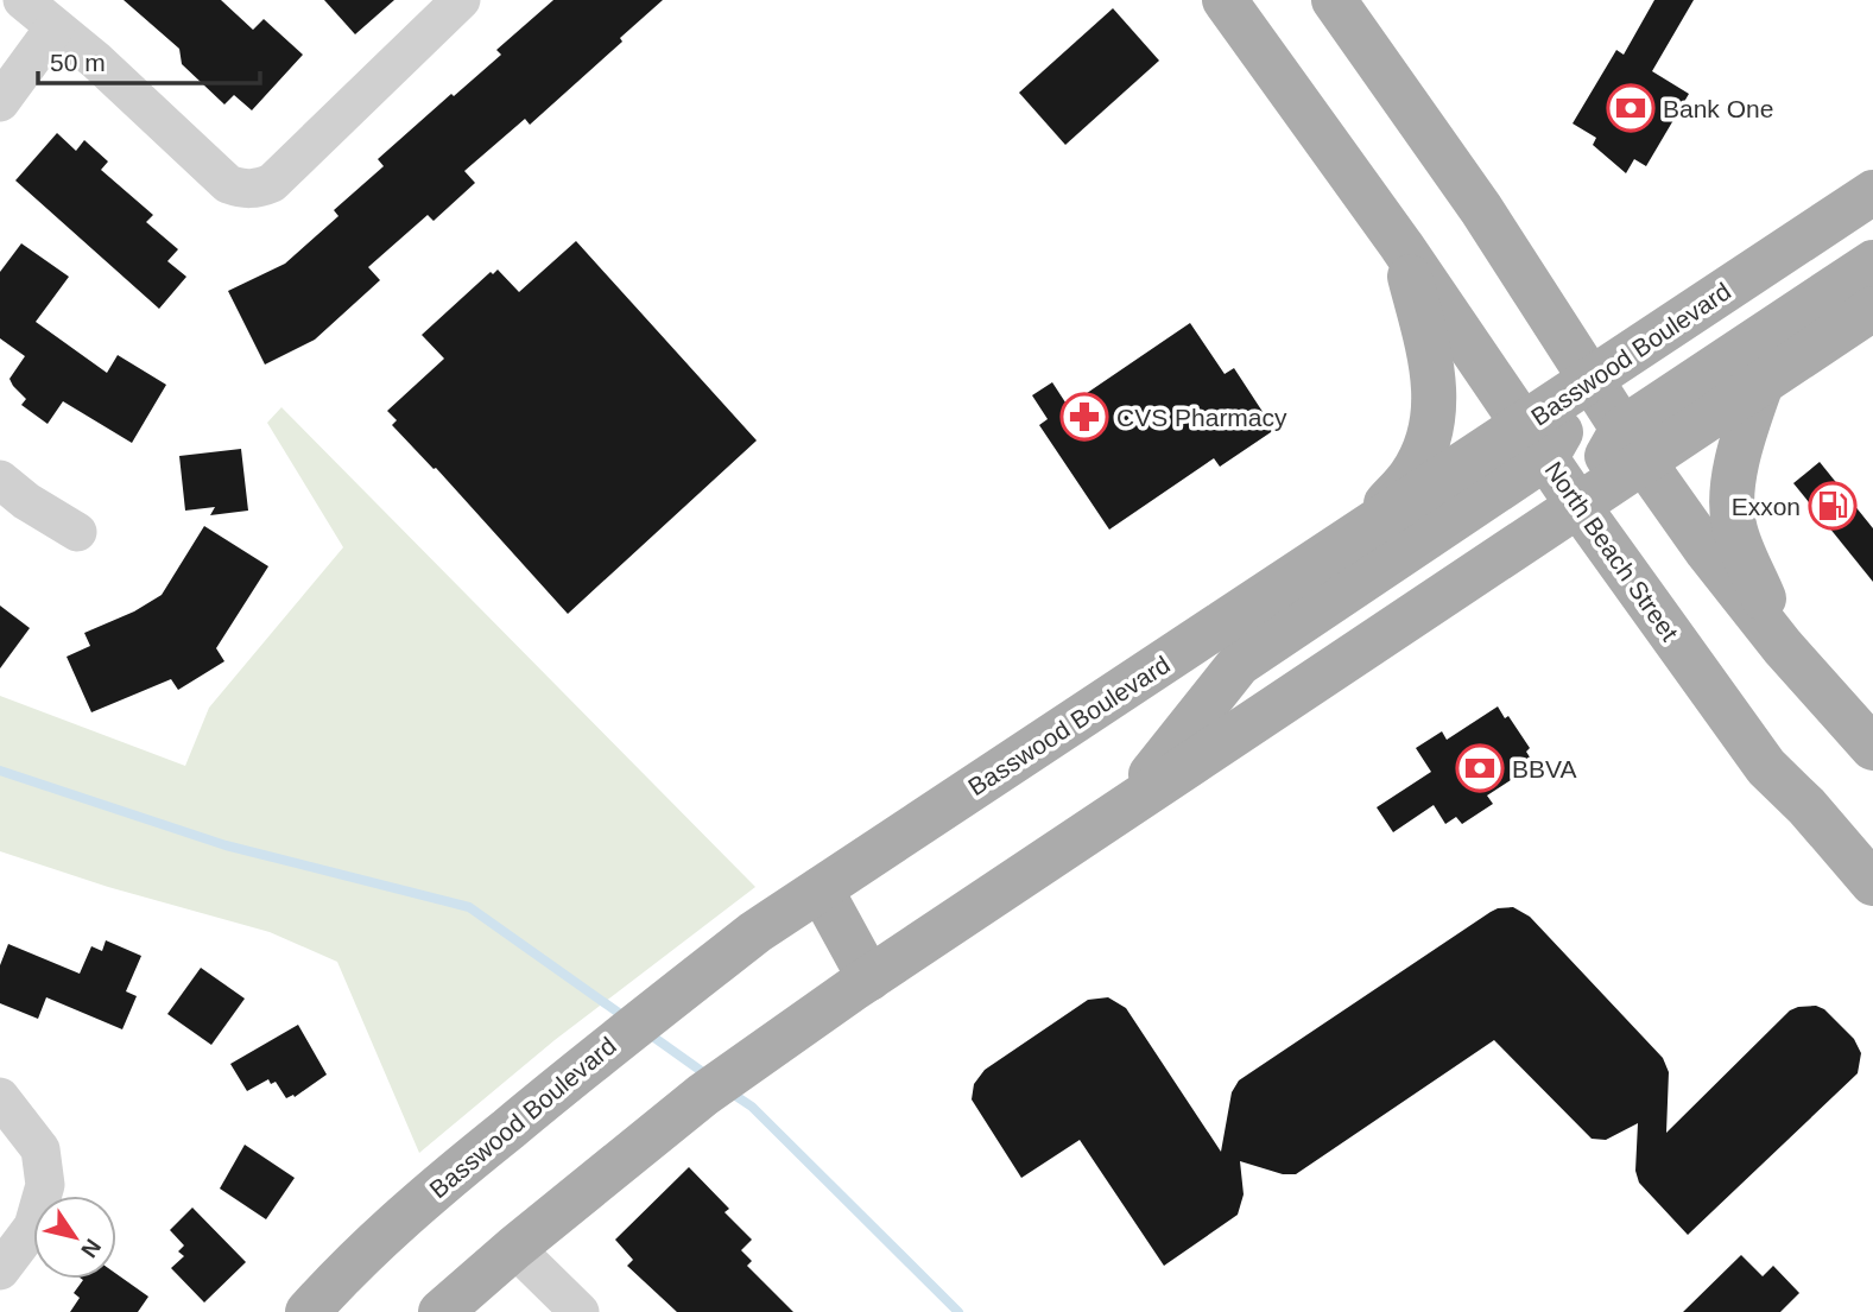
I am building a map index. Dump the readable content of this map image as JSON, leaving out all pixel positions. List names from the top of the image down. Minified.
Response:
{"streets":{"main road":["Basswood Boulevard","North Beach Street"]},"crossings":[["Basswood Boulevard","North Beach Street"]],"places":{"bank":["Bank One","BBVA"],"pharmacy":["CVS Pharmacy"],"fuel station":["Exxon"]},"scale_bar":"50 m","north":"bottom right"}
